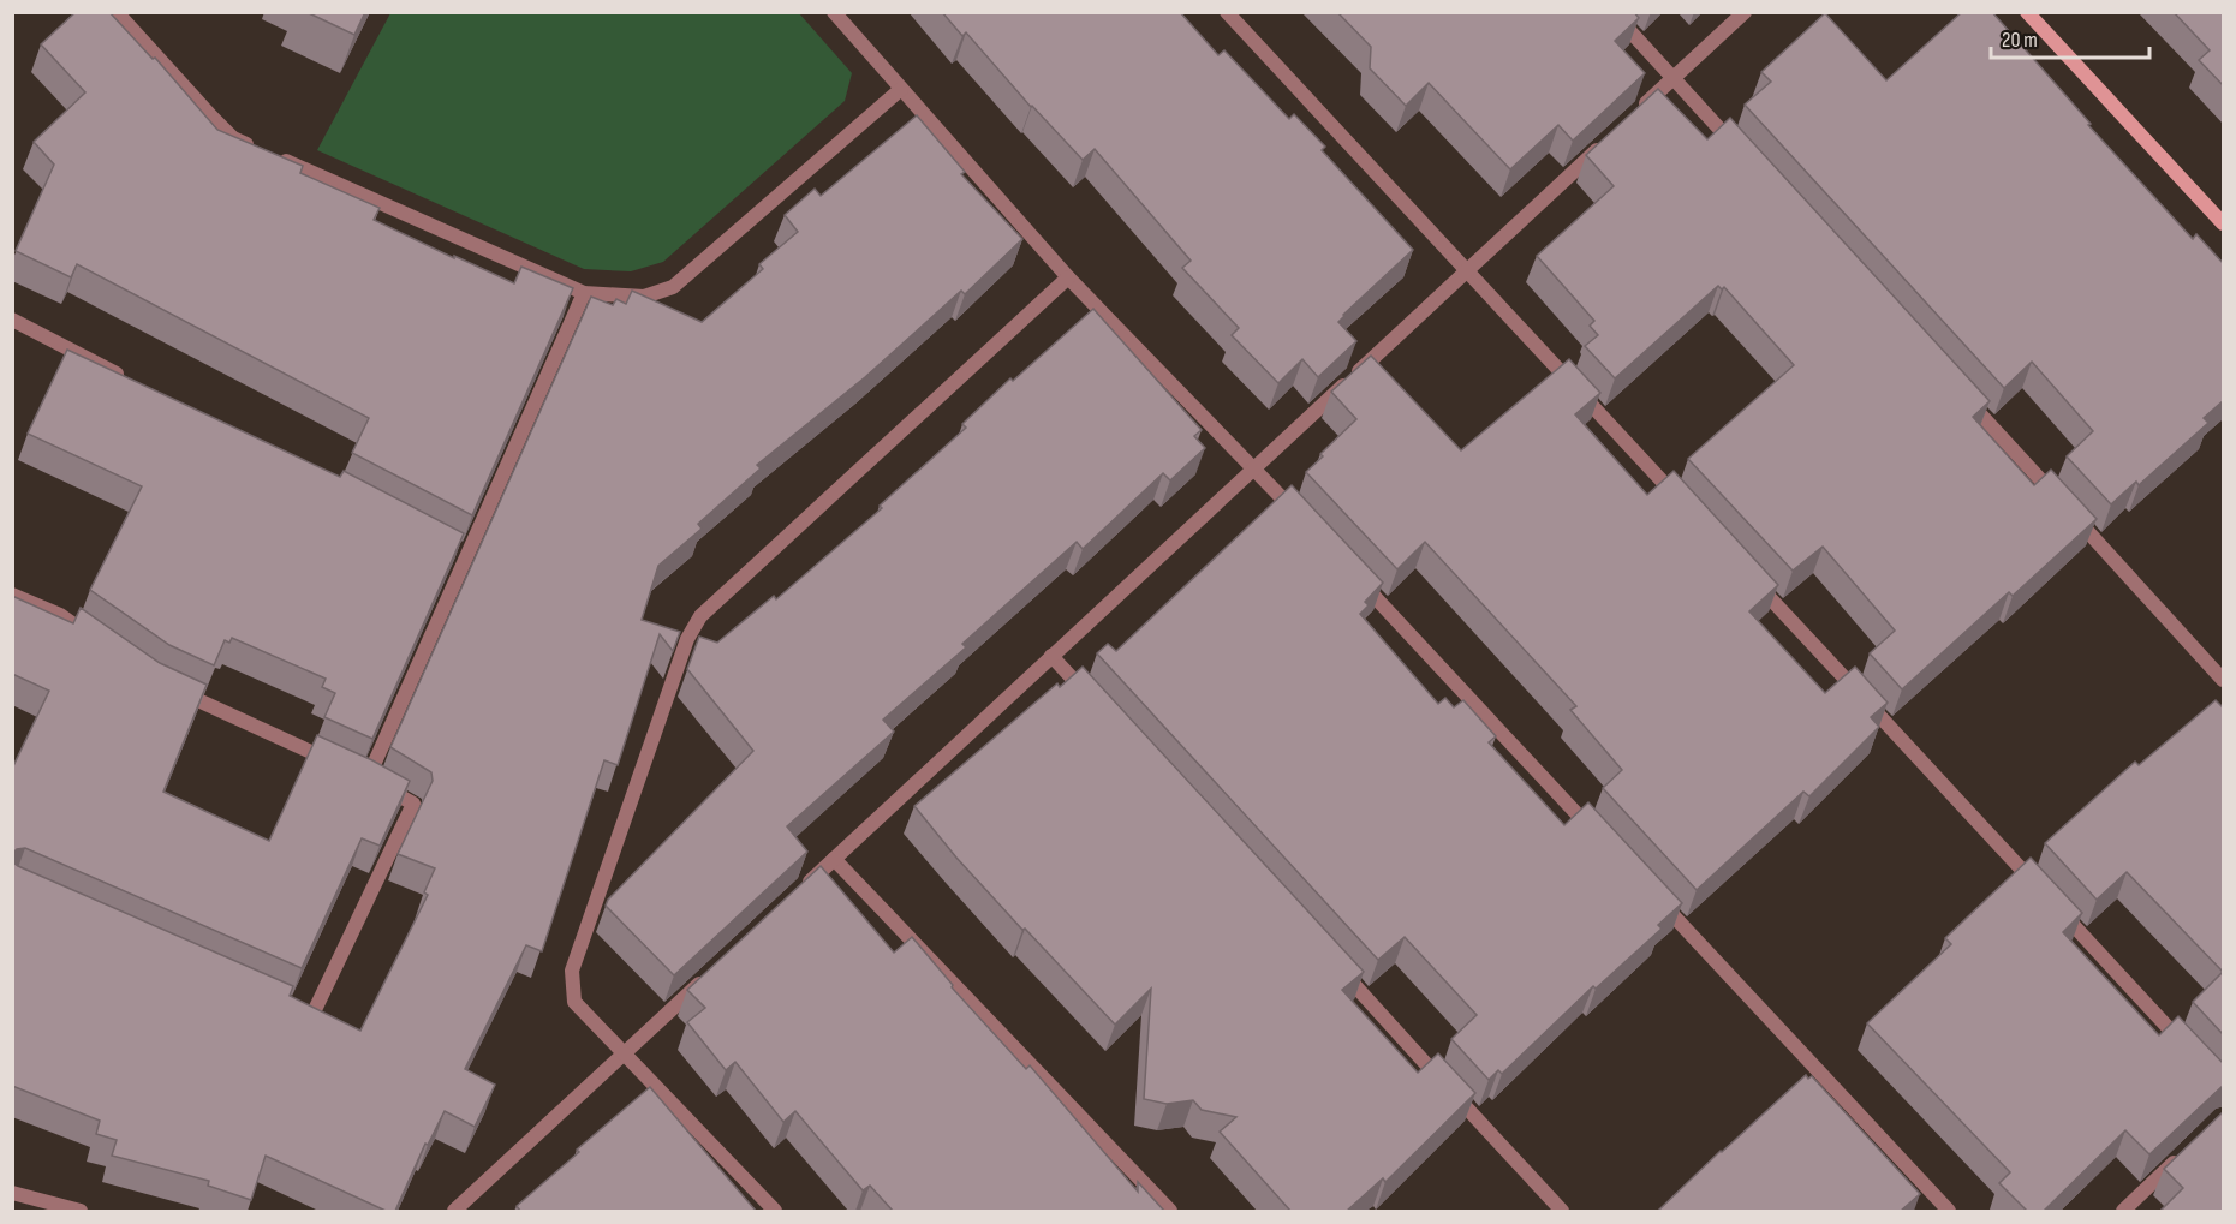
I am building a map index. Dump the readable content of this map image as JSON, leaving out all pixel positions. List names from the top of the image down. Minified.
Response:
{"scale_bar":"20 m"}
